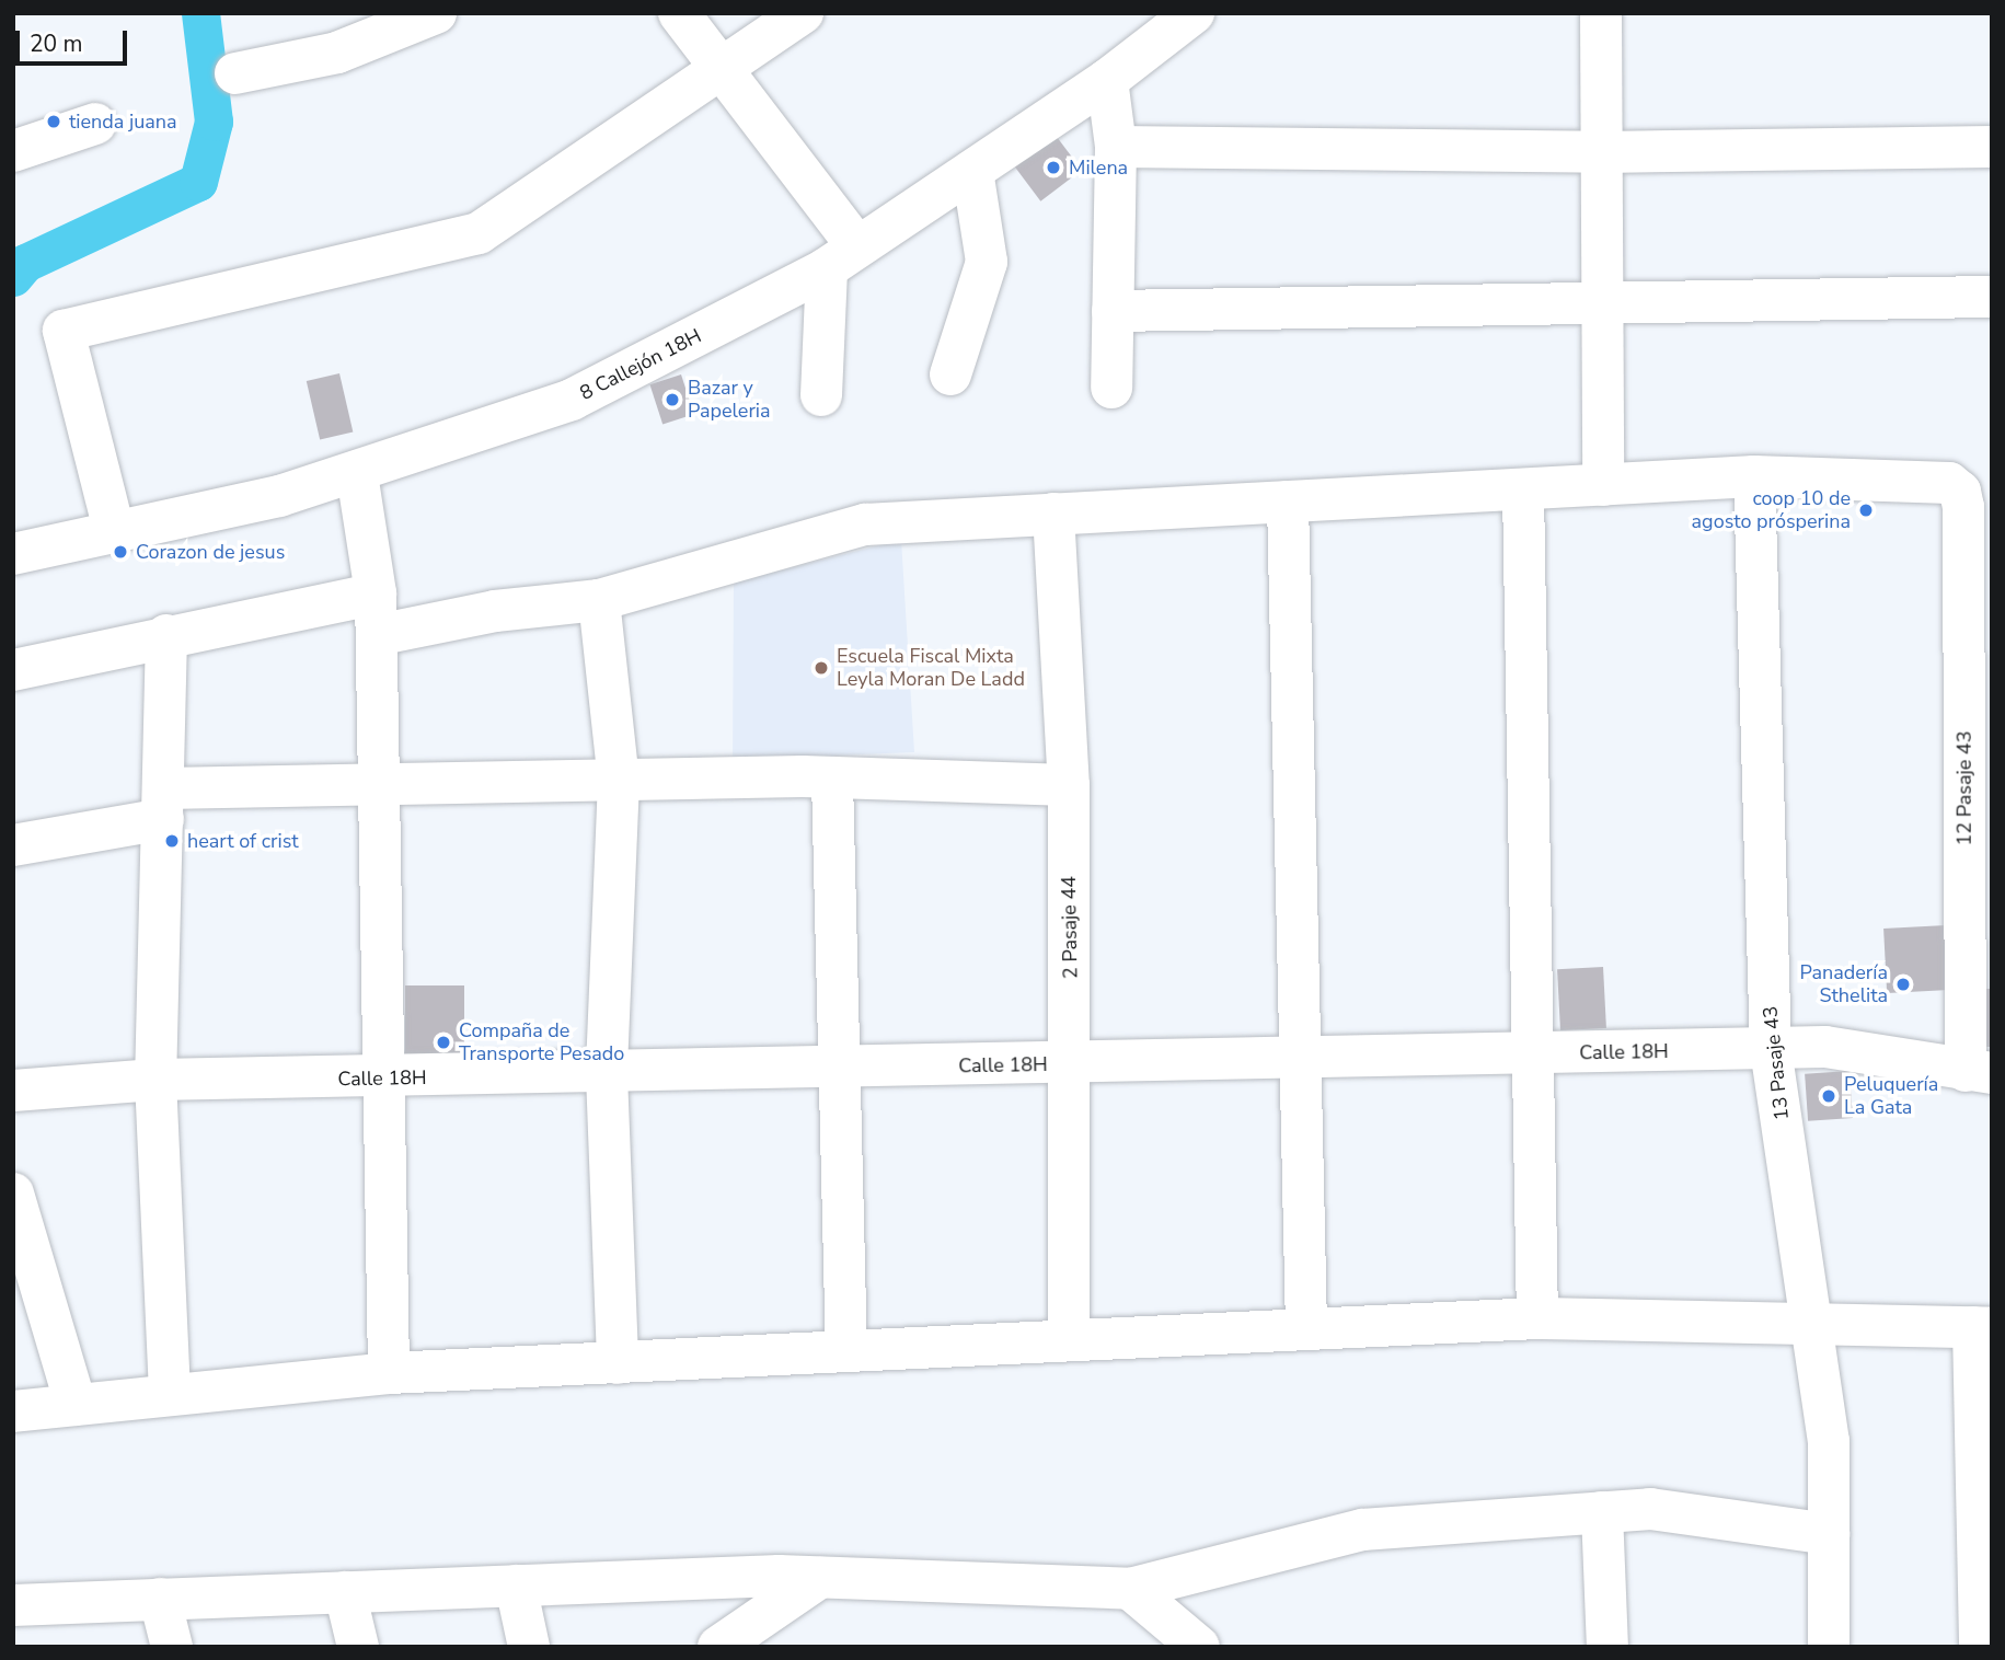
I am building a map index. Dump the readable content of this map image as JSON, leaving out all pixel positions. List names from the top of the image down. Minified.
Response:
{"streets":{"street":["8 Callejón 18H","12 Pasaje 43","2 Pasaje 44","Calle 18H","13 Pasaje 43"]},"crossings":[["12 Pasaje 43","Calle 18H"],["12 Pasaje 43","13 Pasaje 43"],["2 Pasaje 44","Calle 18H"],["Calle 18H","13 Pasaje 43"]],"places":["tienda juana","Milena","Bazar y Papeleria","coop 10 de agosto prósperina","Corazon de jesus","Escuela Fiscal Mixta Leyla Moran De Ladd","heart of crist","Panadería Sthelita","Compaña de Transporte Pesado","Peluquería La Gata"],"scale_bar":"20 m"}
